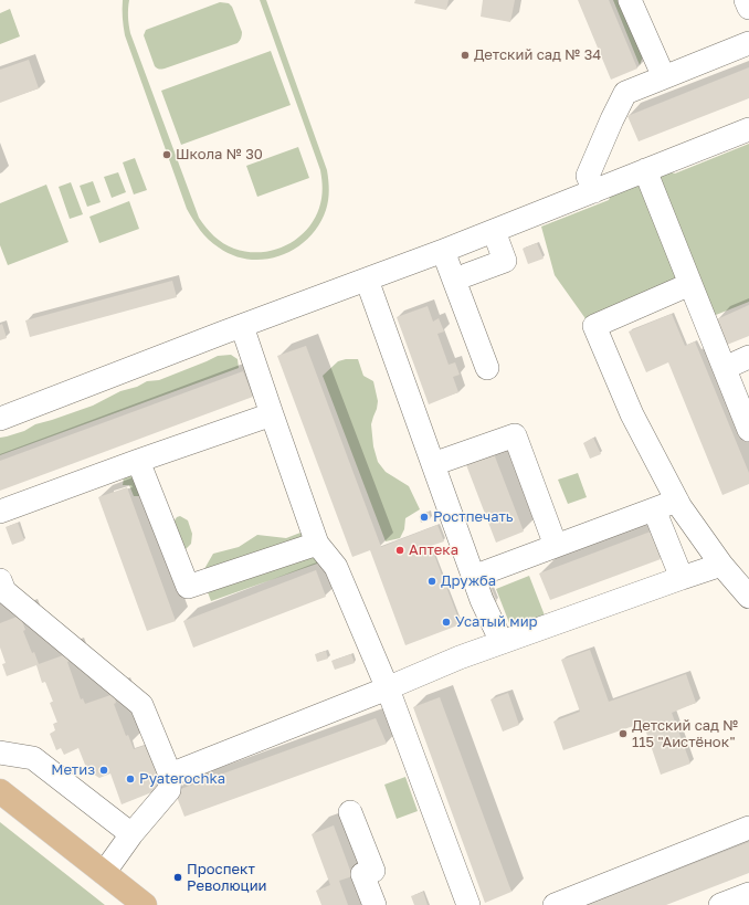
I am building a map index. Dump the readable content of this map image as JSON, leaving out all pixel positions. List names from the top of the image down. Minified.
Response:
{"places":["Детский сад № 34","Школа № 30","Ростпечать","Аптека","Дружба","Усатый мир","Детский сад № 115 \"Аистёнок\"","Метиз","Pyaterochka","Проспект Революции"]}
